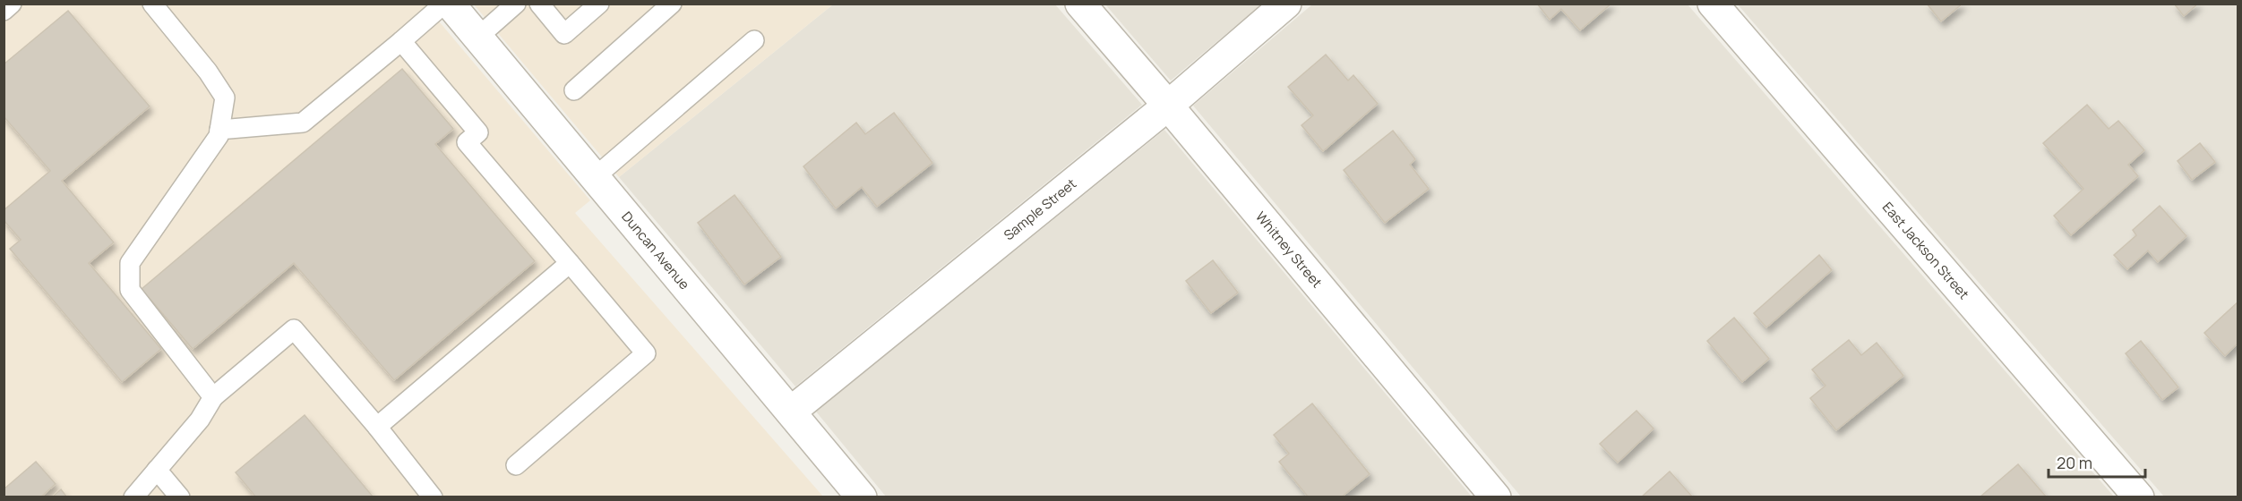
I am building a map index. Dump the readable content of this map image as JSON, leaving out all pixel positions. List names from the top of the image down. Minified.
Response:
{"streets":{"street":["Sample Street","Whitney Street","Duncan Avenue","East Jackson Street"]},"crossings":[["Sample Street","Whitney Street"],["Sample Street","Duncan Avenue"]],"scale_bar":"20 m"}
